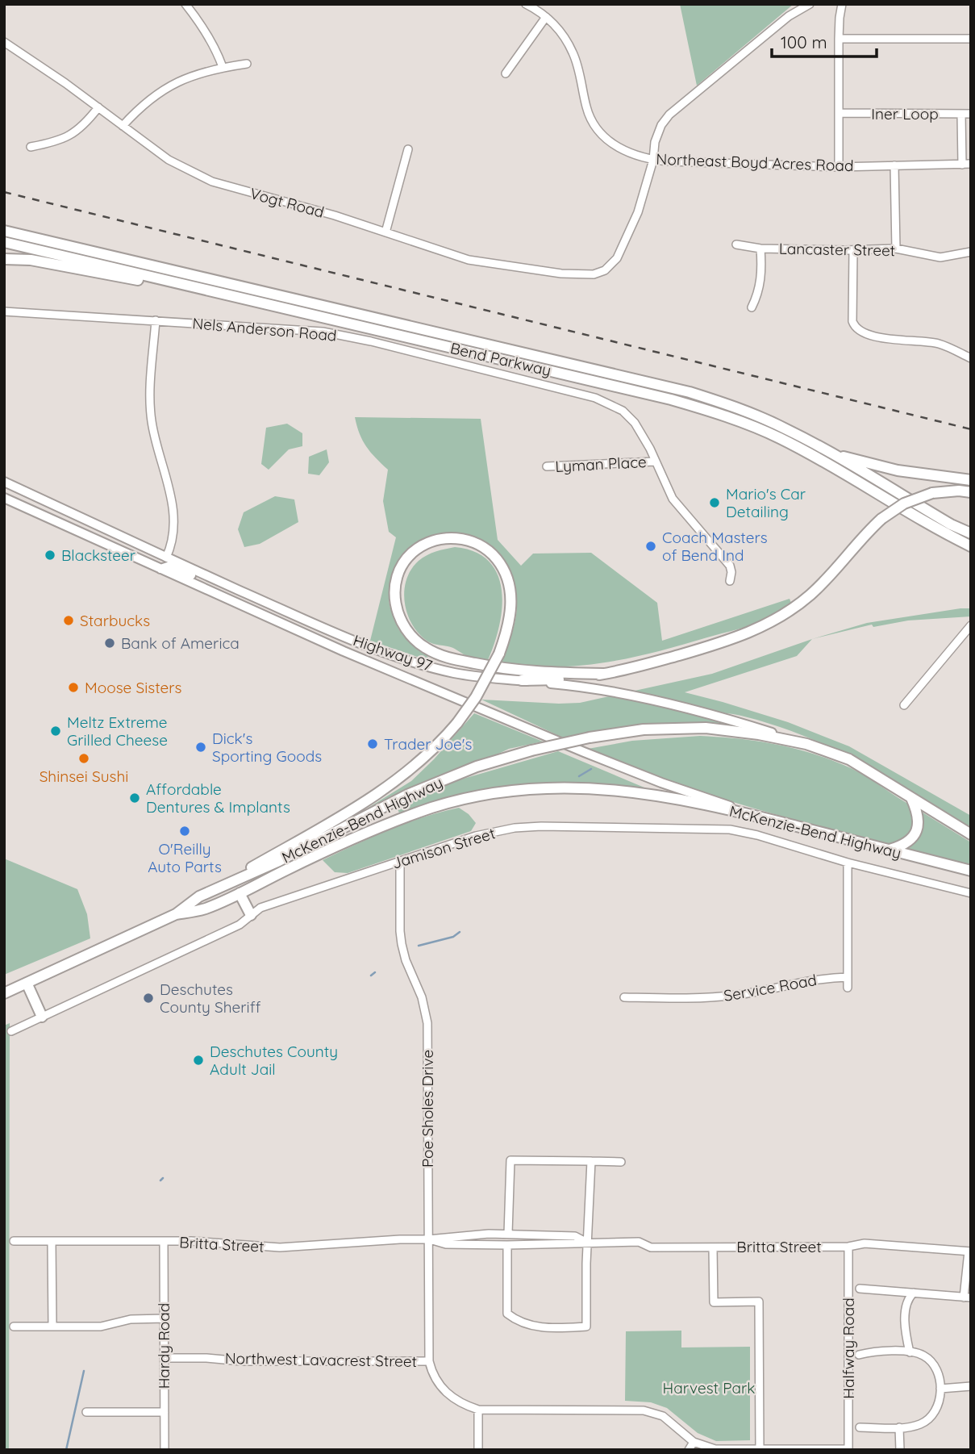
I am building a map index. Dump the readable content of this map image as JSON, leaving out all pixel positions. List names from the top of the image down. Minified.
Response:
{"streets":{"highway":["Bend Parkway","McKenzie-Bend Highway"],"main road":["Highway 97"],"street":["Iner Loop","Northeast Boyd Acres Road","Vogt Road","Lancaster Street","Nels Anderson Road","Lyman Place","Jamison Street","Service Road","Poe Sholes Drive","Britta Street","Hardy Road","Halfway Road","Northwest Lavacrest Street"]},"crossings":[["Northeast Boyd Acres Road","Vogt Road"],["Nels Anderson Road","Lyman Place"],["Highway 97","McKenzie-Bend Highway"],["Jamison Street","Poe Sholes Drive"],["Poe Sholes Drive","Britta Street"],["Poe Sholes Drive","Northwest Lavacrest Street"],["Britta Street","Hardy Road"],["Britta Street","Halfway Road"],["Hardy Road","Northwest Lavacrest Street"],["Halfway Road","Northwest Lavacrest Street"]],"parks":["Harvest Park"],"places":["Mario's Car Detailing","Coach Masters of Bend Ind","Blacksteer","Starbucks","Bank of America","Moose Sisters","Meltz Extreme Grilled Cheese","Trader Joe's","Dick's Sporting Goods","Shinsei Sushi","Affordable Dentures & Implants","O'Reilly Auto Parts","Deschutes County Sheriff","Deschutes County Adult Jail"],"scale_bar":"100 m"}
